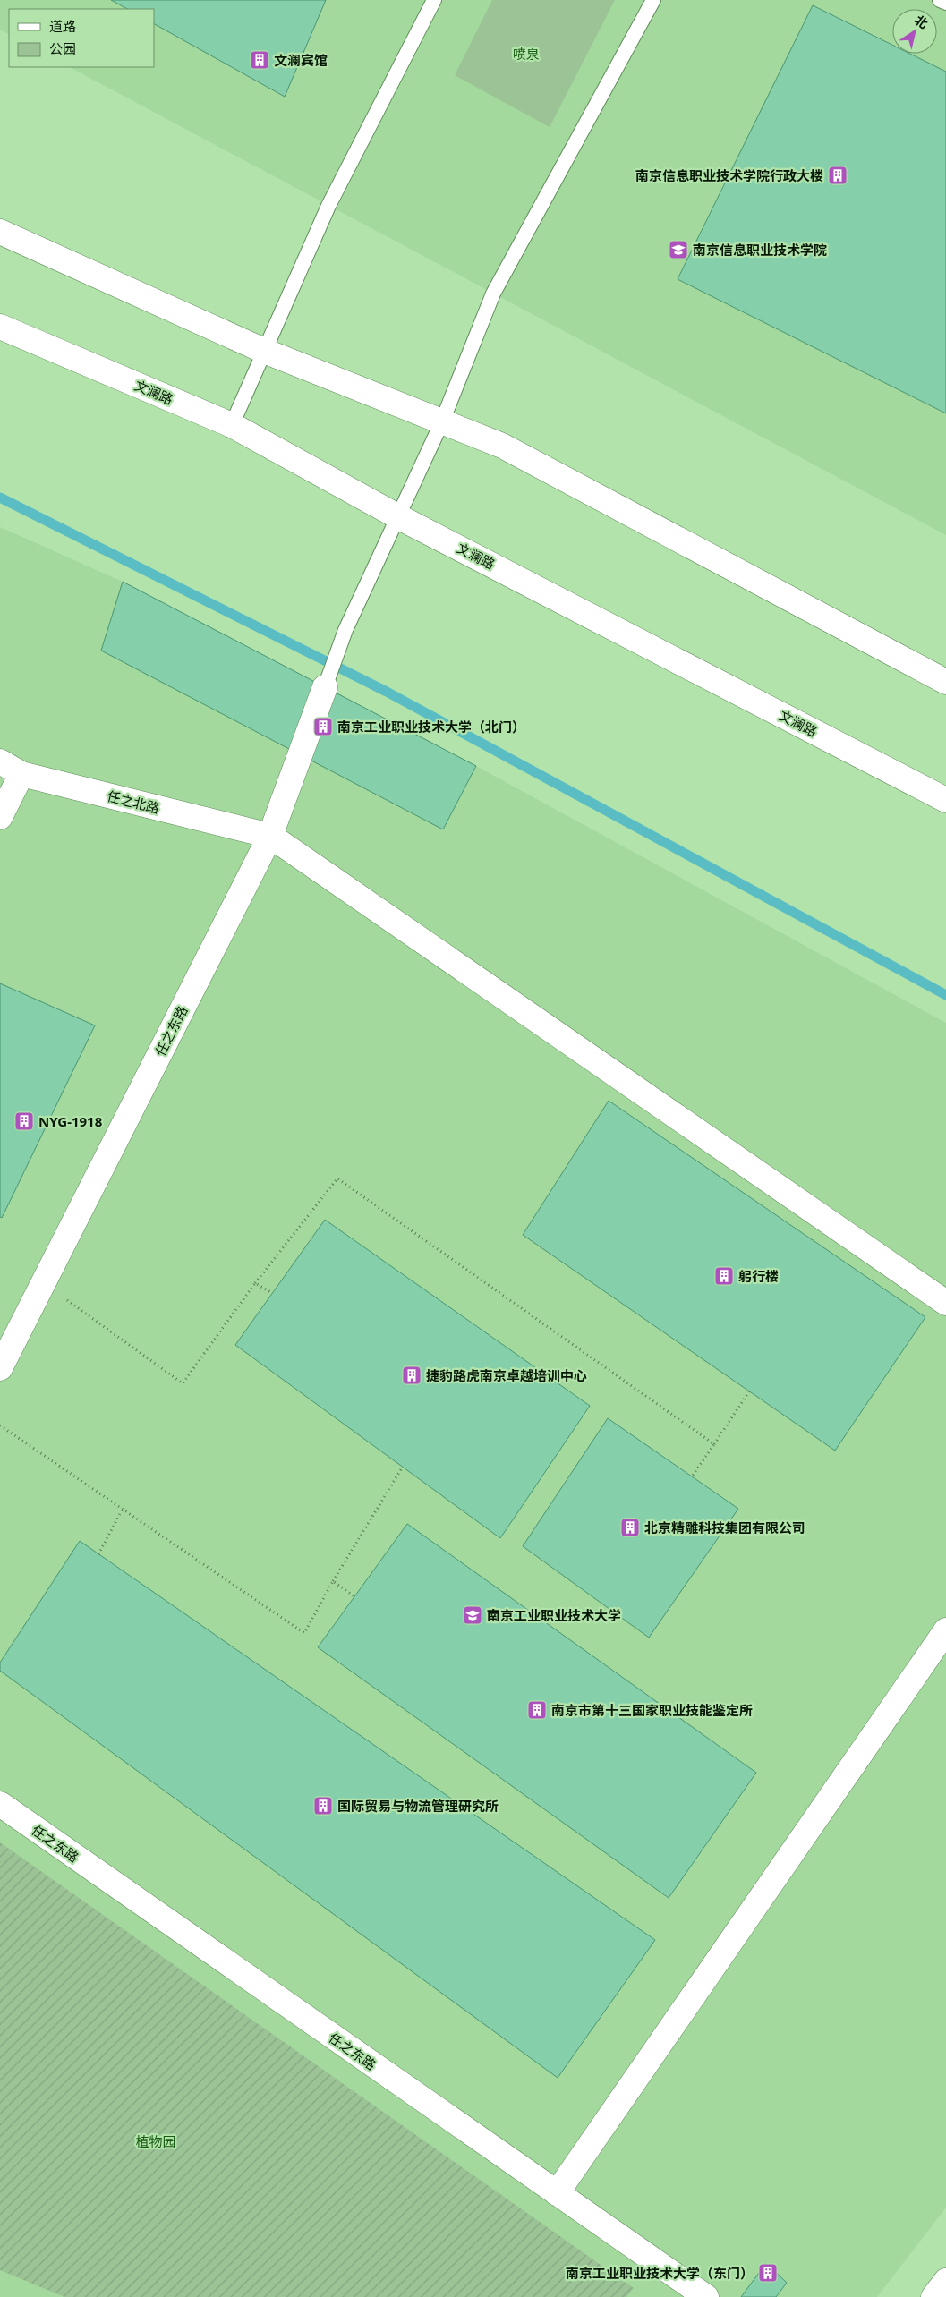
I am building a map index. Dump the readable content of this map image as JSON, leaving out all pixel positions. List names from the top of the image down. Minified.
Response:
{"streets":{"street":["文澜路","任之北路","任之东路"]},"crossings":[["任之北路","任之东路"]],"parks":["喷泉","植物园"],"places":{"building":["文澜宾馆","南京信息职业技术学院行政大楼","南京工业职业技术大学（北门）","NYG-1918","躬行楼","捷豹路虎南京卓越培训中心","北京精雕科技集团有限公司","南京市第十三国家职业技能鉴定所","国际贸易与物流管理研究所","南京工业职业技术大学（东门）"],"school or university":["南京信息职业技术学院","南京工业职业技术大学"]},"legend":["道路","公园"],"north":"top right"}
